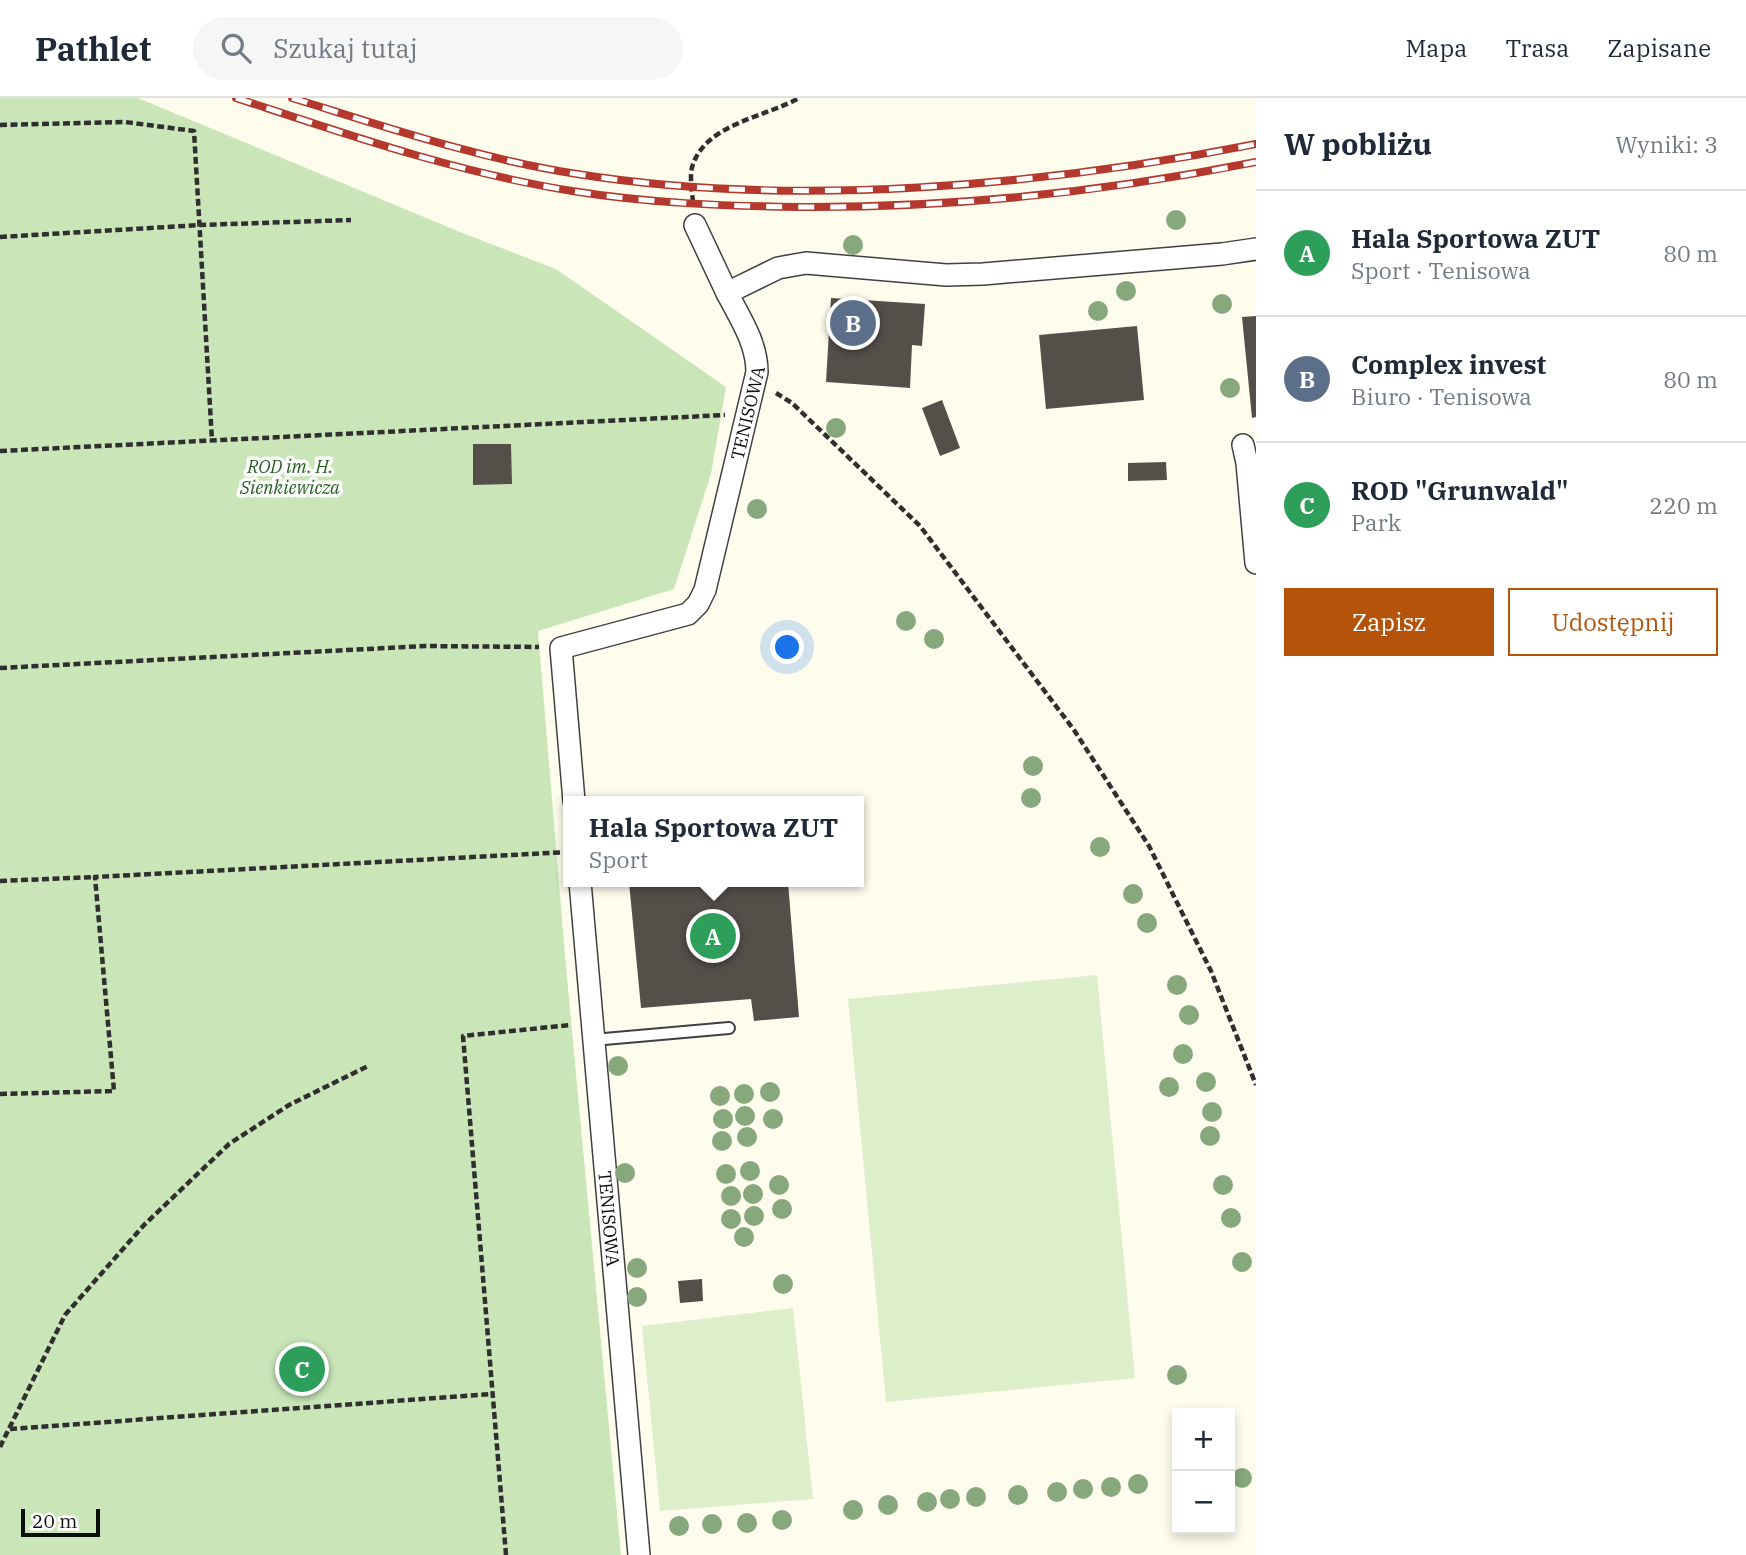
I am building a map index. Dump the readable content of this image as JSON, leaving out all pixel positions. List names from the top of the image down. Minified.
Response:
{"streets":{"street":["TENISOWA"]},"parks":["ROD im. H. Sienkiewicza"],"scale_bar":"20 m","page":{"header":"Pathlet","search":"Szukaj tutaj","nav":["Mapa","Trasa","Zapisane"],"heading":["W pobliżu","Wyniki: 3"],"list":[{"mark":"A","name":"Hala Sportowa ZUT","note":"Sport · Tenisowa","value":"80 m"},{"mark":"B","name":"Complex invest","note":"Biuro · Tenisowa","value":"80 m"},{"mark":"C","name":"ROD \"Grunwald\"","note":"Park","value":"220 m"}],"pins":["B","A","C"],"buttons":["Zapisz","Udostępnij"],"popup":["Hala Sportowa ZUT","Sport"],"map_buttons":["+","−"],"scale":"20 m"}}
